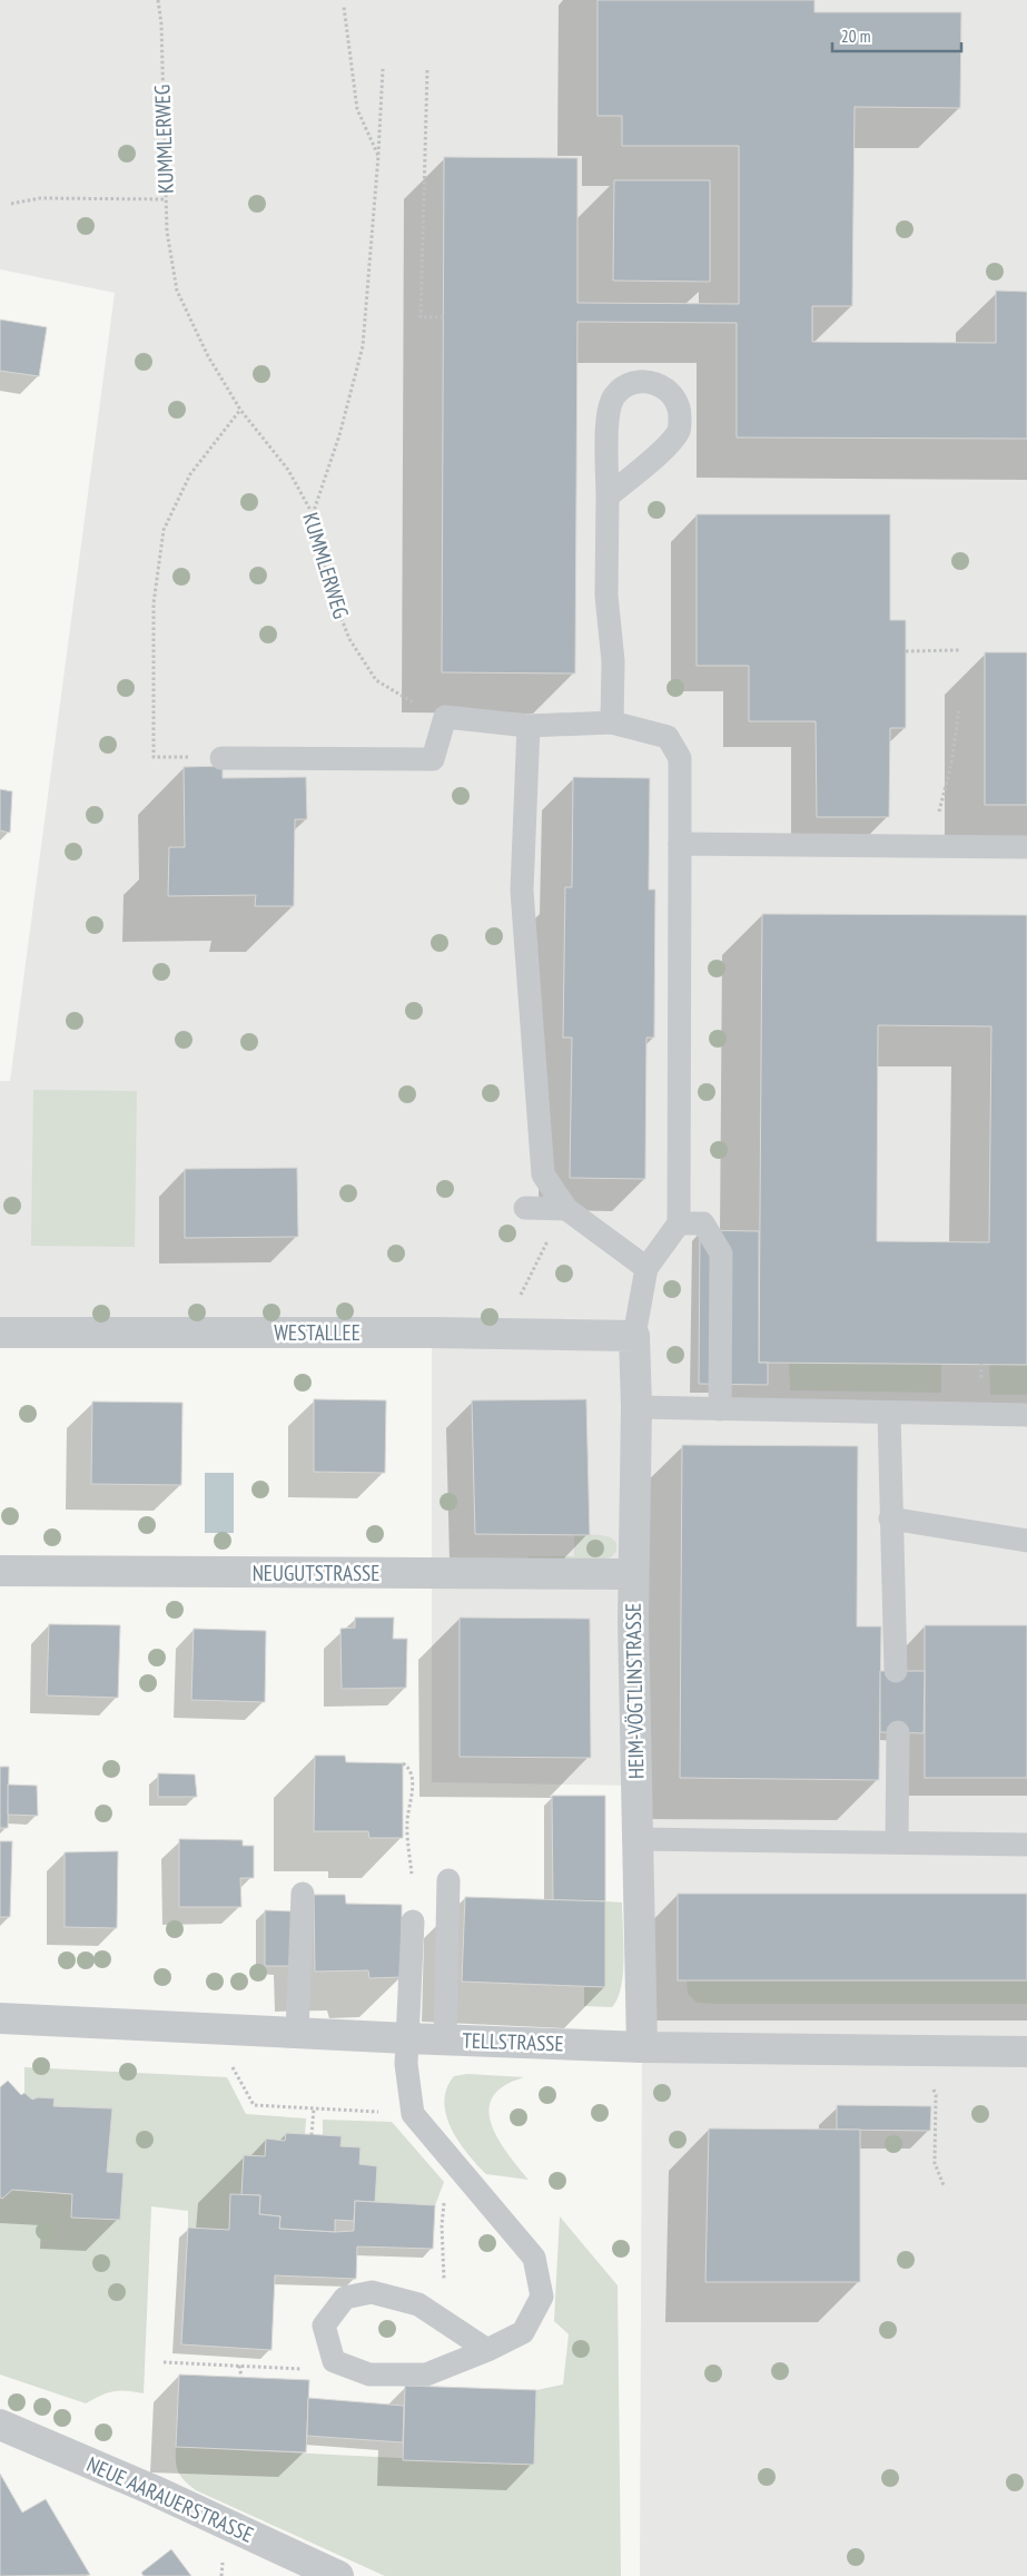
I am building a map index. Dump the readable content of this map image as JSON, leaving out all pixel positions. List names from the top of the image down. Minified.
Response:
{"streets":{"street":["WESTALLEE","NEUGUTSTRASSE","HEIM-VÖGTLINSTRASSE","TELLSTRASSE","NEUE AARAUERSTRASSE"],"path":["KUMMLERWEG"]},"crossings":[["WESTALLEE","HEIM-VÖGTLINSTRASSE"],["NEUGUTSTRASSE","HEIM-VÖGTLINSTRASSE"],["HEIM-VÖGTLINSTRASSE","TELLSTRASSE"]],"scale_bar":"20 m"}
